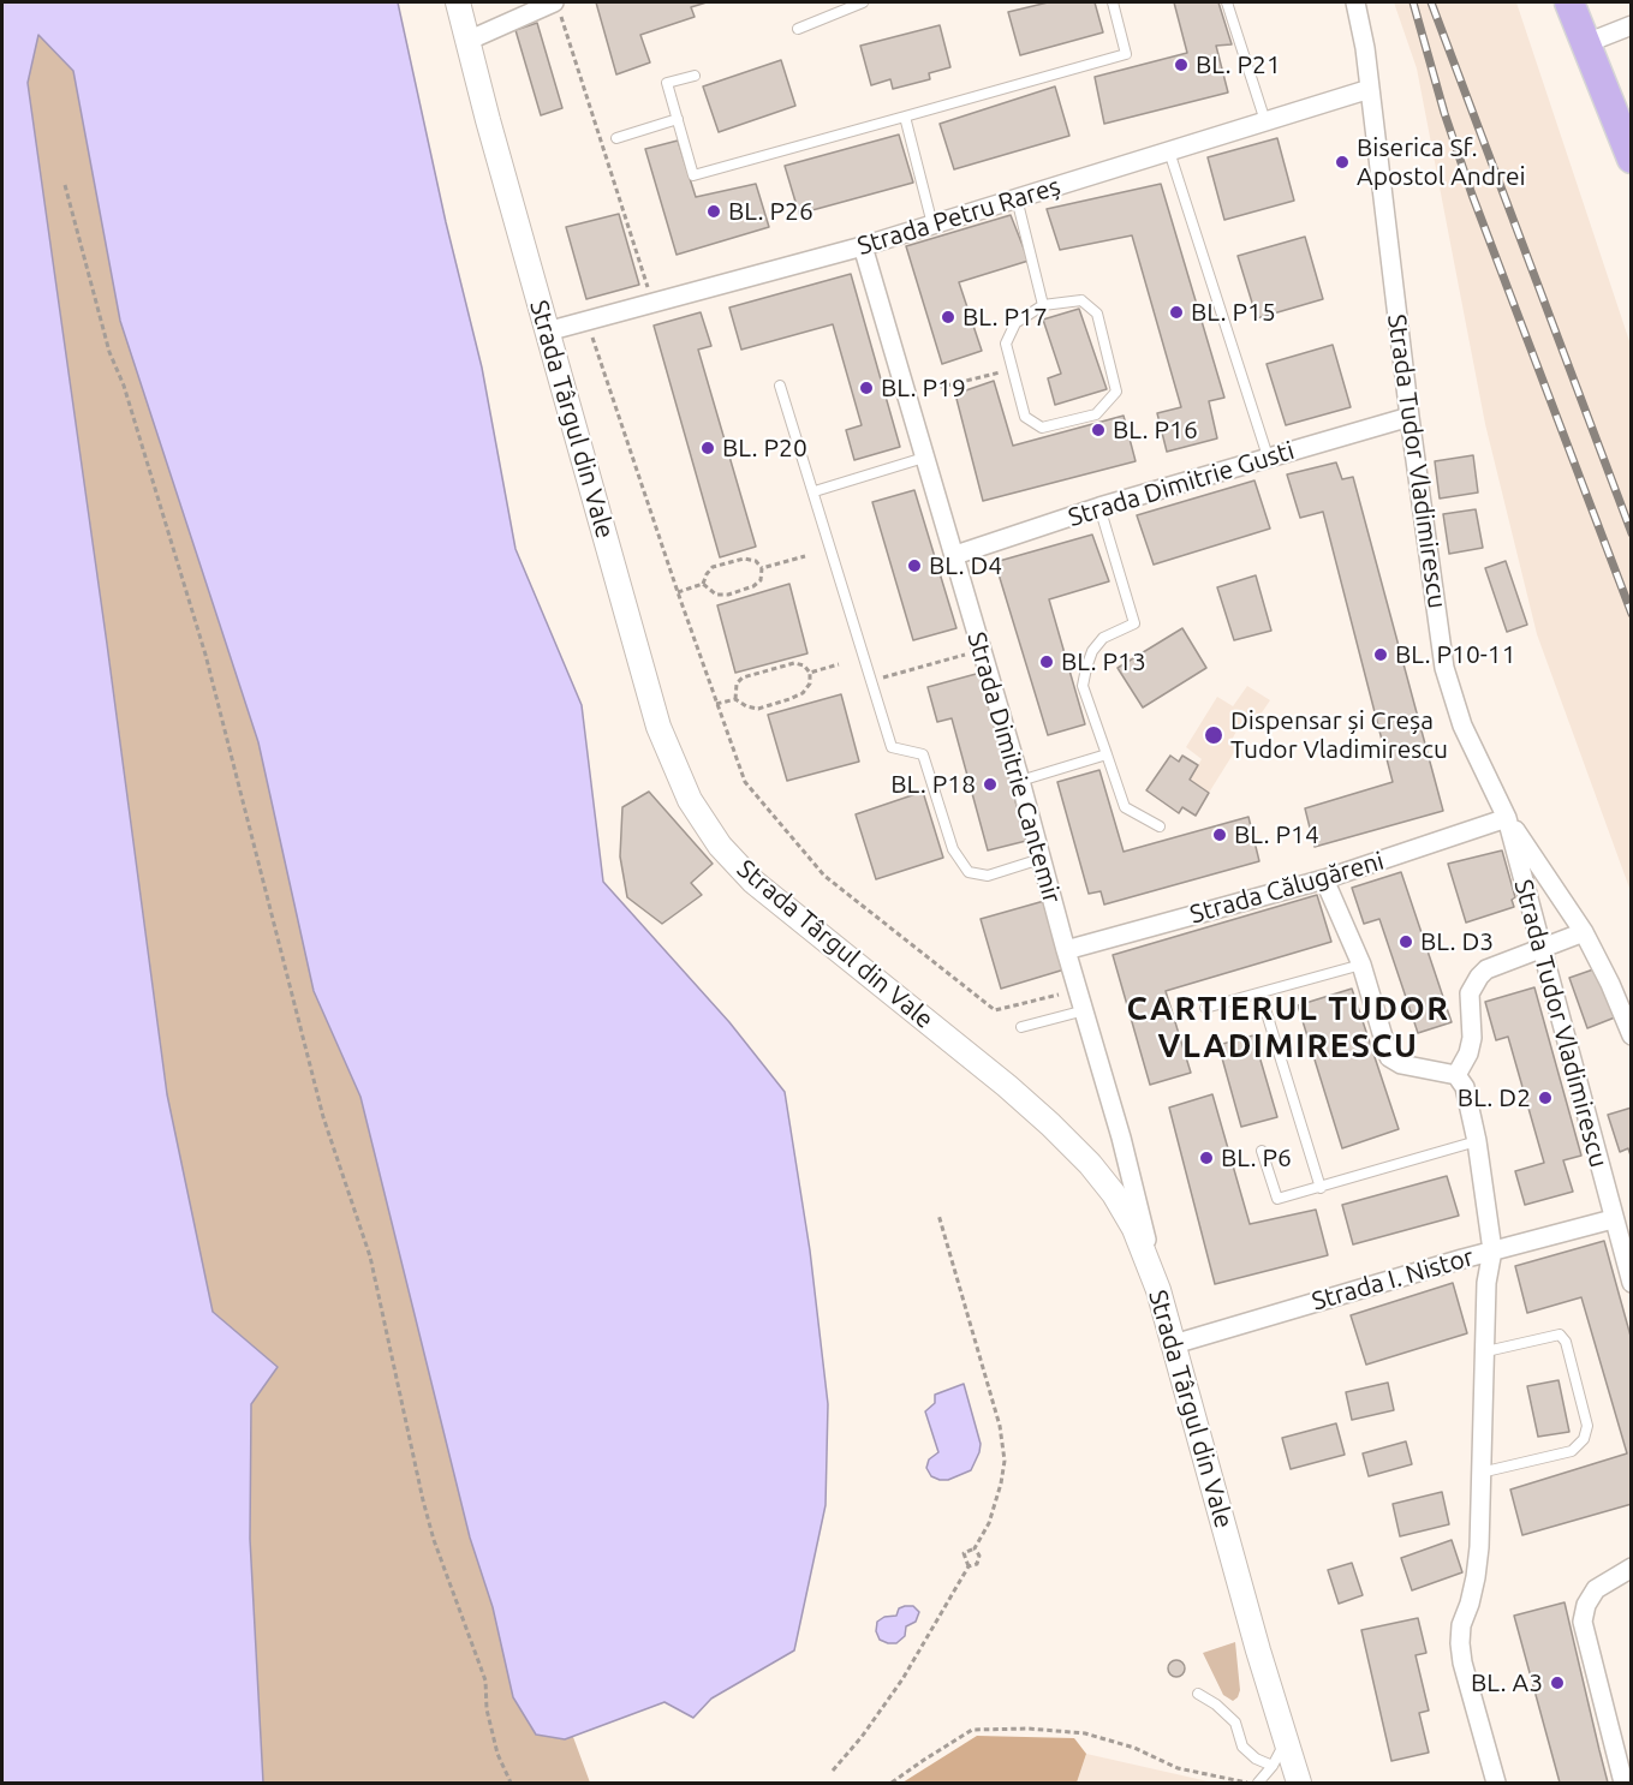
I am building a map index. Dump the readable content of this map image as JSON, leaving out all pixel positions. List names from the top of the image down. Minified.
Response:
{"streets":{"street":["Strada Petru Rareș","Strada Târgul din Vale","Strada Tudor Vladimirescu","Strada Dimitrie Gusti","Strada Dimitrie Cantemir","Strada Călugăreni","Strada I. Nistor"]},"crossings":[["Strada Petru Rareș","Strada Târgul din Vale"],["Strada Petru Rareș","Strada Tudor Vladimirescu"],["Strada Petru Rareș","Strada Dimitrie Cantemir"],["Strada Târgul din Vale","Strada Dimitrie Cantemir"],["Strada Târgul din Vale","Strada I. Nistor"],["Strada Tudor Vladimirescu","Strada Dimitrie Gusti"],["Strada Tudor Vladimirescu","Strada Călugăreni"],["Strada Tudor Vladimirescu","Strada I. Nistor"],["Strada Dimitrie Gusti","Strada Dimitrie Cantemir"],["Strada Dimitrie Cantemir","Strada Călugăreni"]],"districts":["CARTIERUL TUDOR VLADIMIRESCU"],"places":["BL. P21","Biserica Sf. Apostol Andrei","BL. P26","BL. P15","BL. P17","BL. P19","BL. P16","BL. P20","BL. D4","BL. P10-11","BL. P13","Dispensar și Creșa Tudor Vladimirescu","BL. P18","BL. P14","BL. D3","BL. D2","BL. P6","BL. A3"]}
